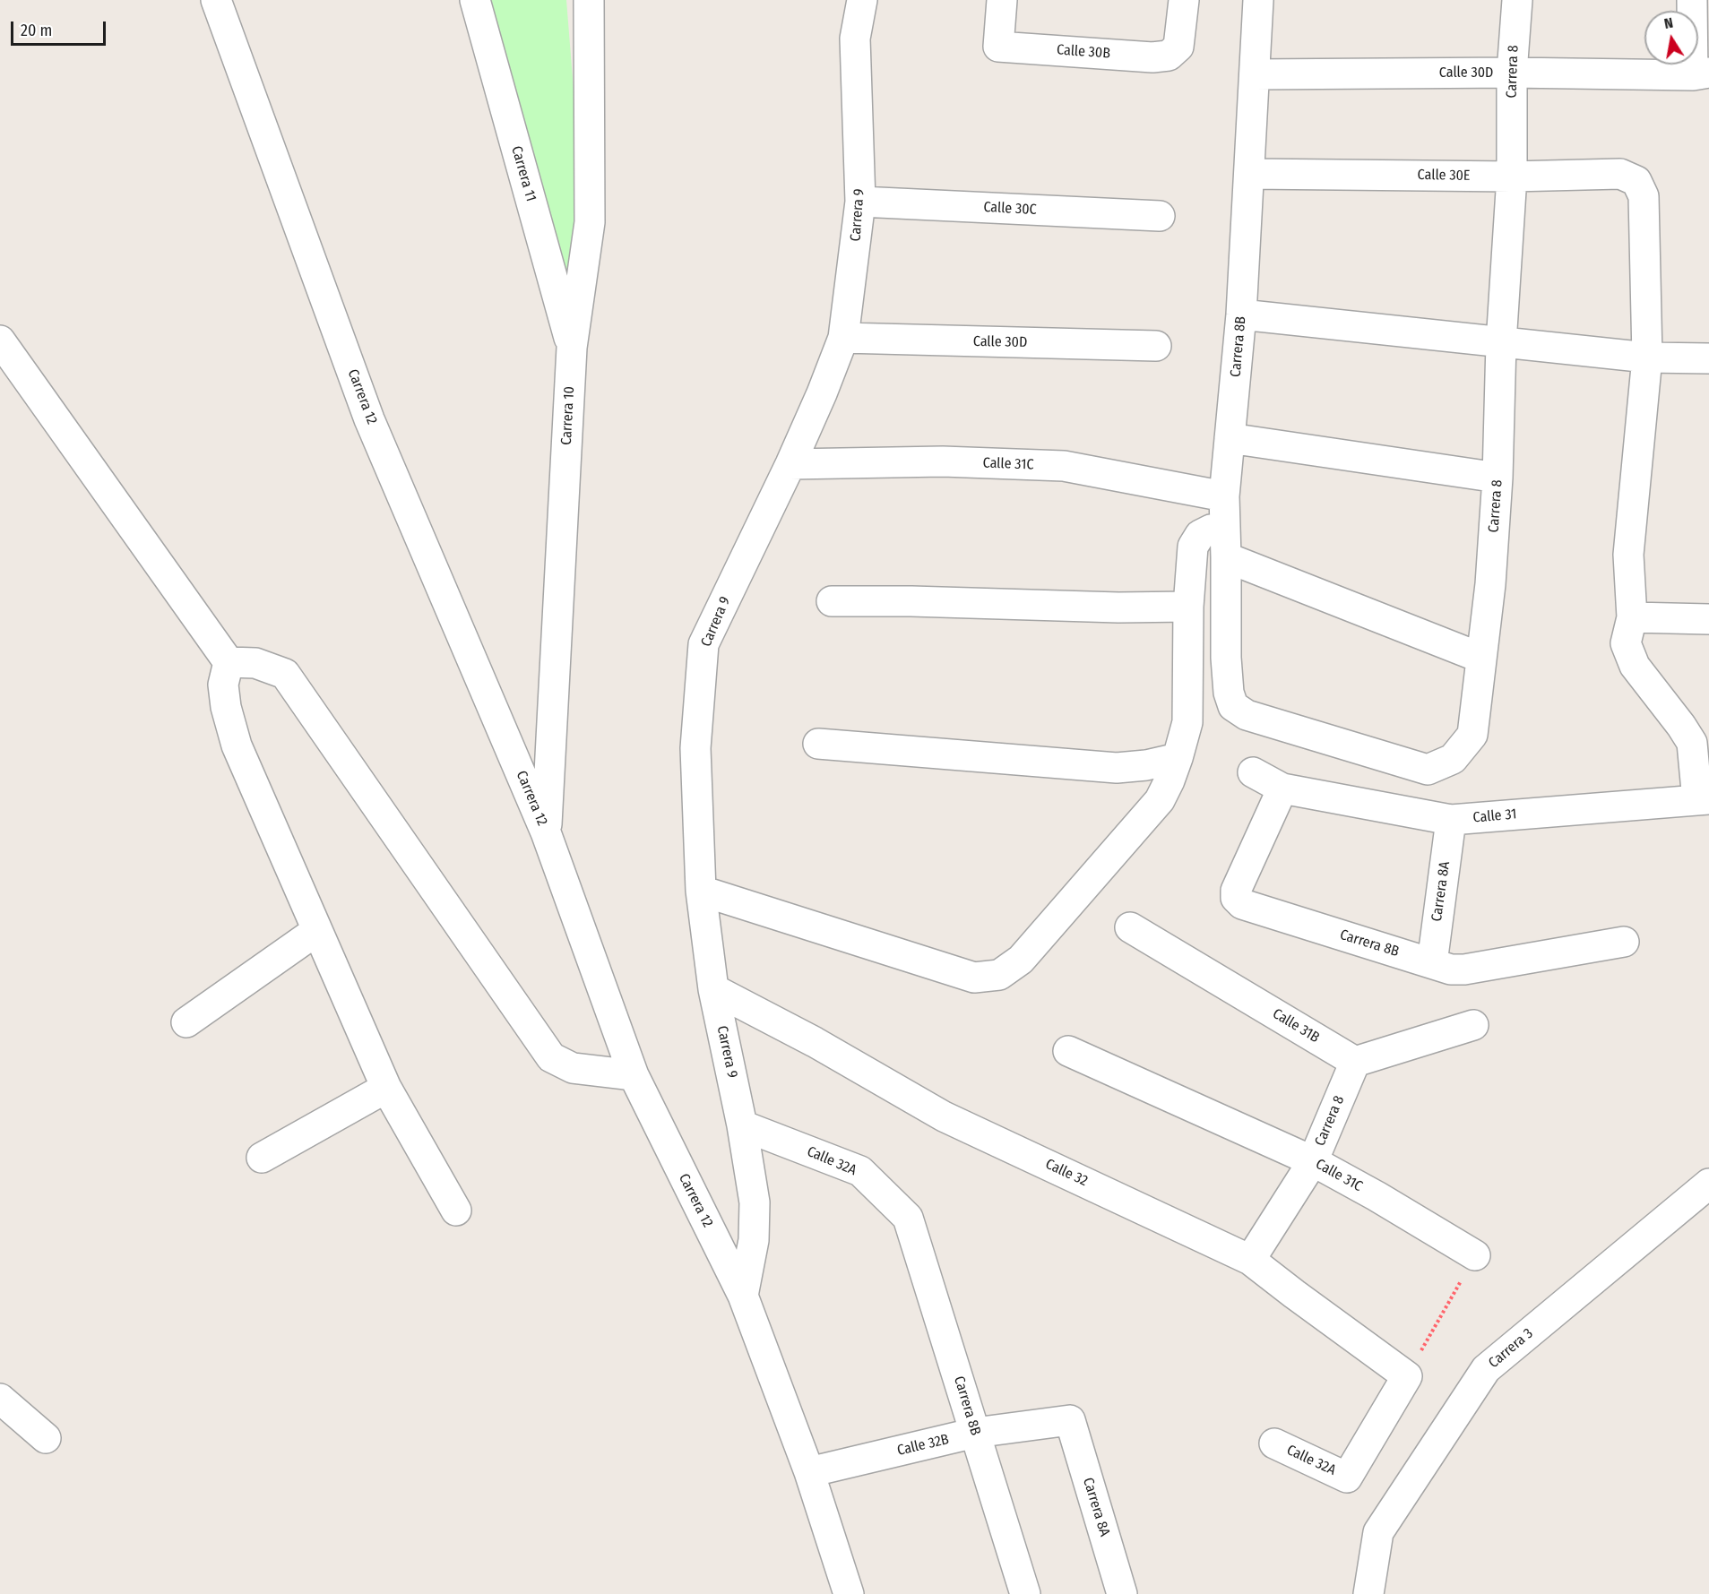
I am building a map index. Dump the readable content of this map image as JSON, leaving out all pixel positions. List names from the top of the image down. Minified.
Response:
{"streets":{"street":["Calle 30B","Carrera 8","Calle 30D","Carrera 11","Calle 30E","Calle 30C","Carrera 9","Carrera 8B","Carrera 12","Carrera 10","Calle 31C","Calle 31","Carrera 8A","Calle 31B","Calle 32A","Calle 32","Carrera 3","Calle 32B"]},"crossings":[["Carrera 8","Calle 30D"],["Carrera 8","Calle 30E"],["Carrera 8","Carrera 8B"],["Carrera 8","Calle 31C"],["Carrera 8","Calle 31B"],["Carrera 8","Calle 32"],["Calle 30D","Carrera 9"],["Calle 30D","Carrera 8B"],["Carrera 11","Carrera 10"],["Calle 30E","Carrera 8B"],["Calle 30C","Carrera 9"],["Carrera 9","Carrera 12"],["Carrera 9","Calle 31C"],["Carrera 9","Calle 32A"],["Carrera 9","Calle 32"],["Carrera 8B","Calle 31C"],["Carrera 8B","Calle 31"],["Carrera 8B","Carrera 8A"],["Carrera 8B","Calle 32A"],["Carrera 8B","Calle 32B"],["Carrera 12","Carrera 10"],["Carrera 12","Calle 32B"],["Calle 31","Carrera 8A"],["Carrera 8A","Calle 32B"],["Calle 32A","Calle 32"]],"scale_bar":"20 m","north":"top"}
